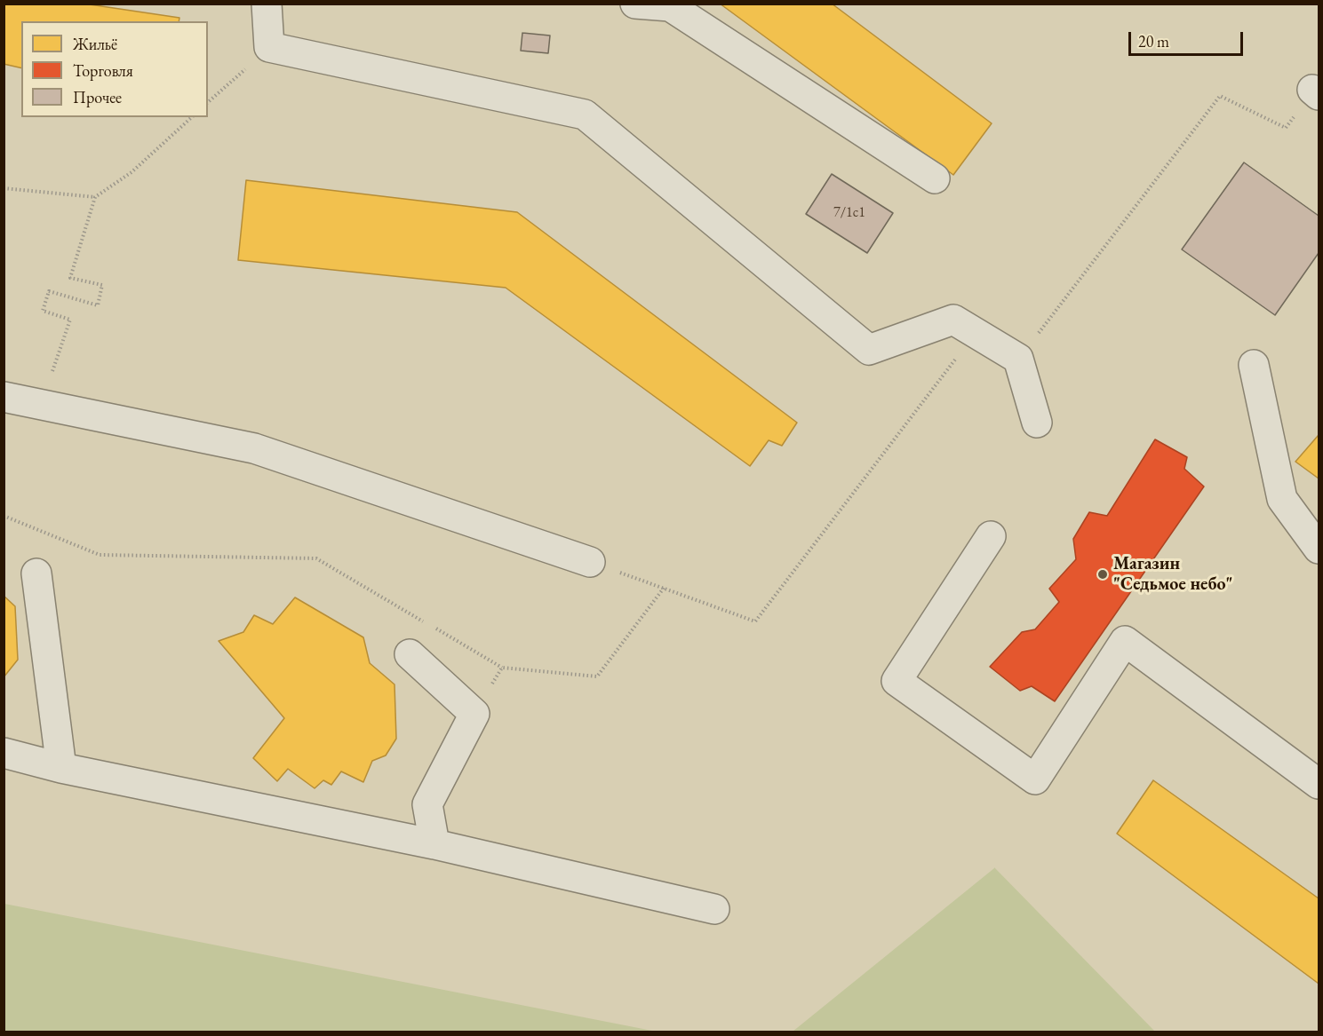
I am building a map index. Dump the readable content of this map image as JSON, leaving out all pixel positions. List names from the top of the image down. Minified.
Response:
{"places":["Магазин \"Седьмое небо\""],"house_numbers":["7/1с1"],"legend":["Жильё","Торговля","Прочее"],"scale_bar":"20 m"}
